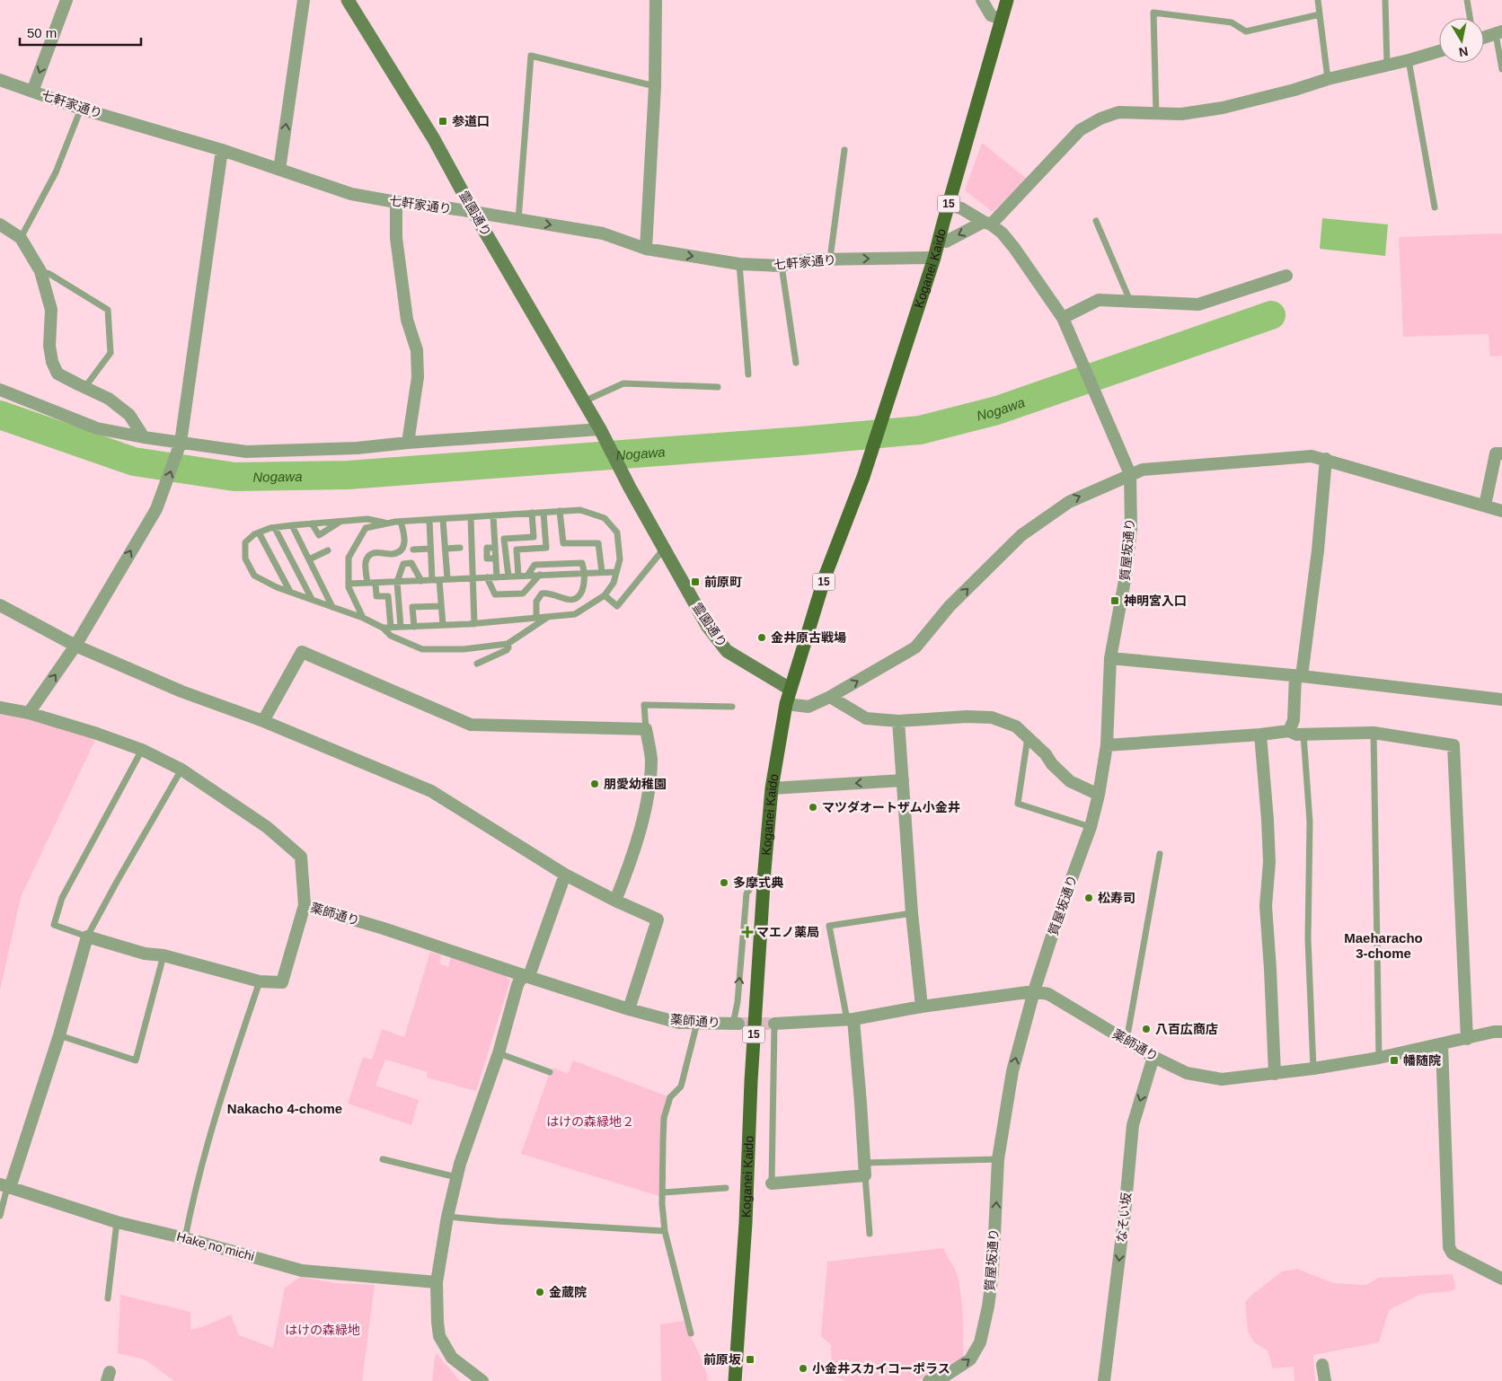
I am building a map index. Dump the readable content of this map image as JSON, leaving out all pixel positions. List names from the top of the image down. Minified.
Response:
{"streets":{"main road":["15","Koganei Kaido"],"street":["七軒家通り","霊園通り","質屋坂通り","薬師通り","なそい坂","Hake no michi"]},"crossings":[["七軒家通り","霊園通り"],["七軒家通り","Koganei Kaido"],["霊園通り","Koganei Kaido"],["質屋坂通り","薬師通り"],["薬師通り","なそい坂"]],"one_way":["質屋坂通り","なそい坂"],"districts":["Maeharacho 3-chome","Nakacho 4-chome"],"water":["Nogawa"],"parks":["はけの森緑地２","はけの森緑地"],"places":{"transit":["参道口","前原町","神明宮入口","幡随院","前原坂"],"other":["金井原古戦場","朋愛幼稚園","マツダオートザム小金井","多摩式典","松寿司","八百広商店","金蔵院","小金井スカイコーポラス"],"health":["マエノ薬局"]},"scale_bar":"50 m","north":"bottom"}
